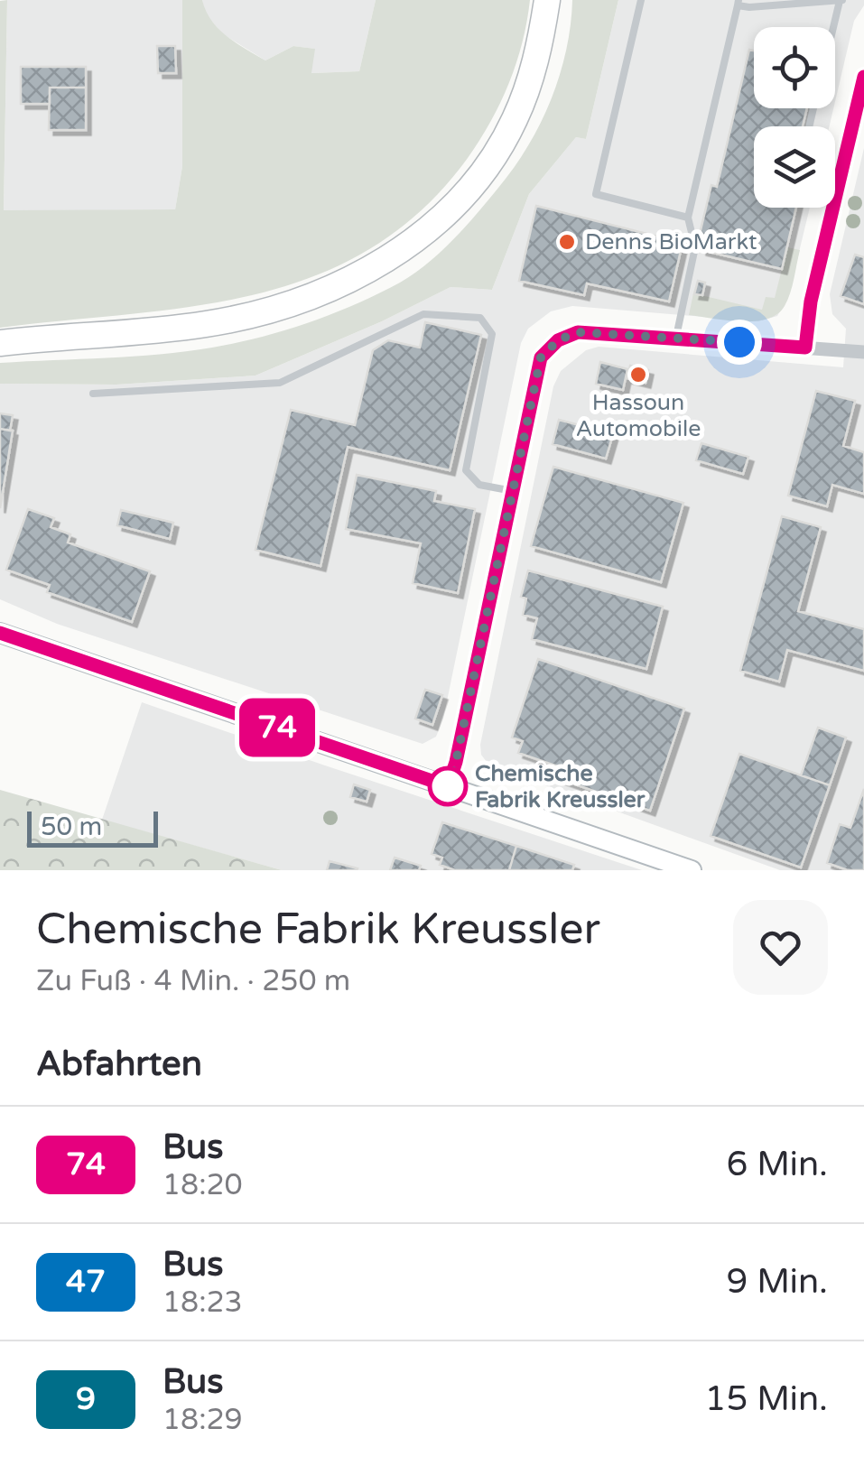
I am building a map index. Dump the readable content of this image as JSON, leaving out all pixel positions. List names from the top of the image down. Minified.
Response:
{"places":["Denns BioMarkt","Hassoun Automobile","Chemische Fabrik Kreussler"],"lines":["bus line 74"],"scale_bar":"50 m","page":{"on_map":"74","scale":"50 m","heading":[["Chemische Fabrik Kreussler","Zu Fuß · 4 Min. · 250 m"],"Abfahrten"],"list":[{"mark":"74","name":"Bus","note":"18:20","value":"6 Min."},{"mark":"47","name":"Bus","note":"18:23","value":"9 Min."},{"mark":"9","name":"Bus","note":"18:29","value":"15 Min."}]}}
